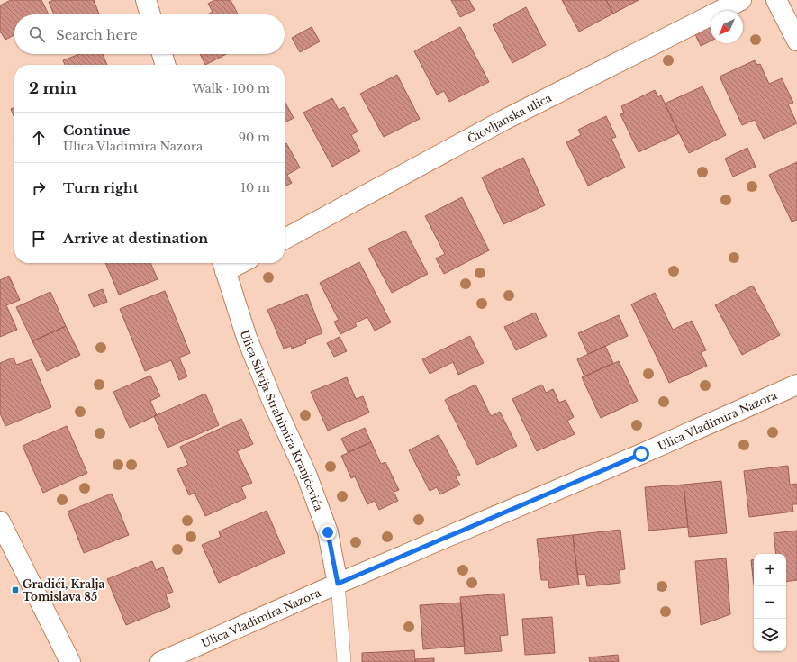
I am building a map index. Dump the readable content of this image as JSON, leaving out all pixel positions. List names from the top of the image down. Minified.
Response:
{"streets":{"street":["Čiovljanska ulica","Ulica Silvija Strahimira Kranjčevića","Ulica Vladimira Nazora"]},"crossings":[["Ulica Silvija Strahimira Kranjčevića","Ulica Vladimira Nazora"]],"places":{"transit":["Gradići, Kralja Tomislava 85"]},"north":"bottom left","page":{"search":"Search here","heading":["2 min","Walk · 100 m"],"list":[["Continue","Ulica Vladimira Nazora","90 m"],["Turn right","10 m"],"Arrive at destination"],"map_buttons":["+","−"]}}
